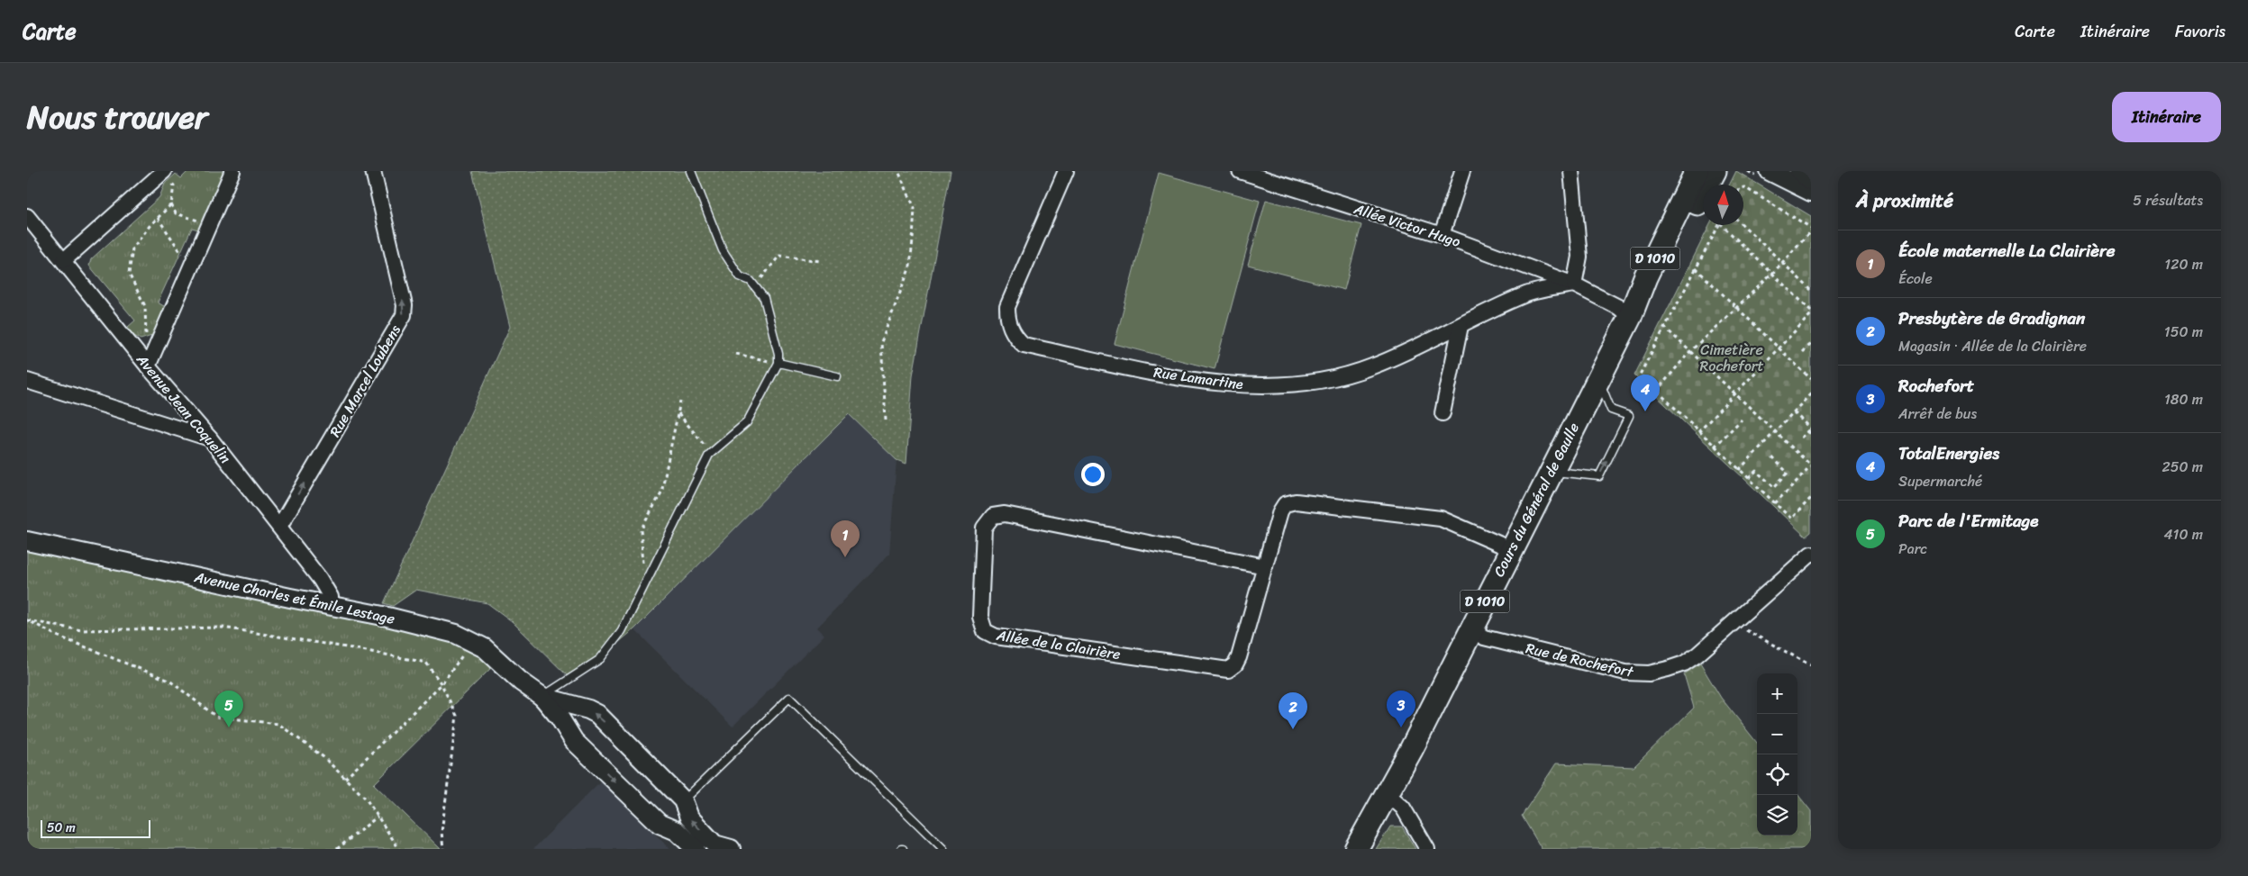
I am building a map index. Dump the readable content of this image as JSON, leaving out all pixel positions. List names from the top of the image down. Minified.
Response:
{"streets":{"main road":["D 1010","Cours du Général de Gaulle"],"street":["Allée Victor Hugo","Rue Lamartine","Rue Marcel Loubens","Avenue Jean Coquelin","Avenue Charles et Émile Lestage","Allée de la Clairière","Rue de Rochefort"]},"crossings":[["Allée Victor Hugo","Rue Lamartine"],["Allée Victor Hugo","Cours du Général de Gaulle"],["Rue Marcel Loubens","Avenue Jean Coquelin"],["Avenue Jean Coquelin","Avenue Charles et Émile Lestage"],["Cours du Général de Gaulle","Allée de la Clairière"],["Cours du Général de Gaulle","Rue de Rochefort"]],"one_way":["Rue Marcel Loubens"],"parks":["Cimetière Rochefort"],"scale_bar":"50 m","north":"top","page":{"header":"Carte","nav":["Carte","Itinéraire","Favoris"],"title":"Nous trouver","buttons":"Itinéraire","heading":["À proximité","5 résultats"],"list":[{"mark":"1","name":"École maternelle La Clairière","note":"École","value":"120 m"},{"mark":"2","name":"Presbytère de Gradignan","note":"Magasin · Allée de la Clairière","value":"150 m"},{"mark":"3","name":"Rochefort","note":"Arrêt de bus","value":"180 m"},{"mark":"4","name":"TotalEnergies","note":"Supermarché","value":"250 m"},{"mark":"5","name":"Parc de l'Ermitage","note":"Parc","value":"410 m"}],"pins":["4","1","3","5","2"],"map_buttons":["+","−"],"scale":"50 m"}}
